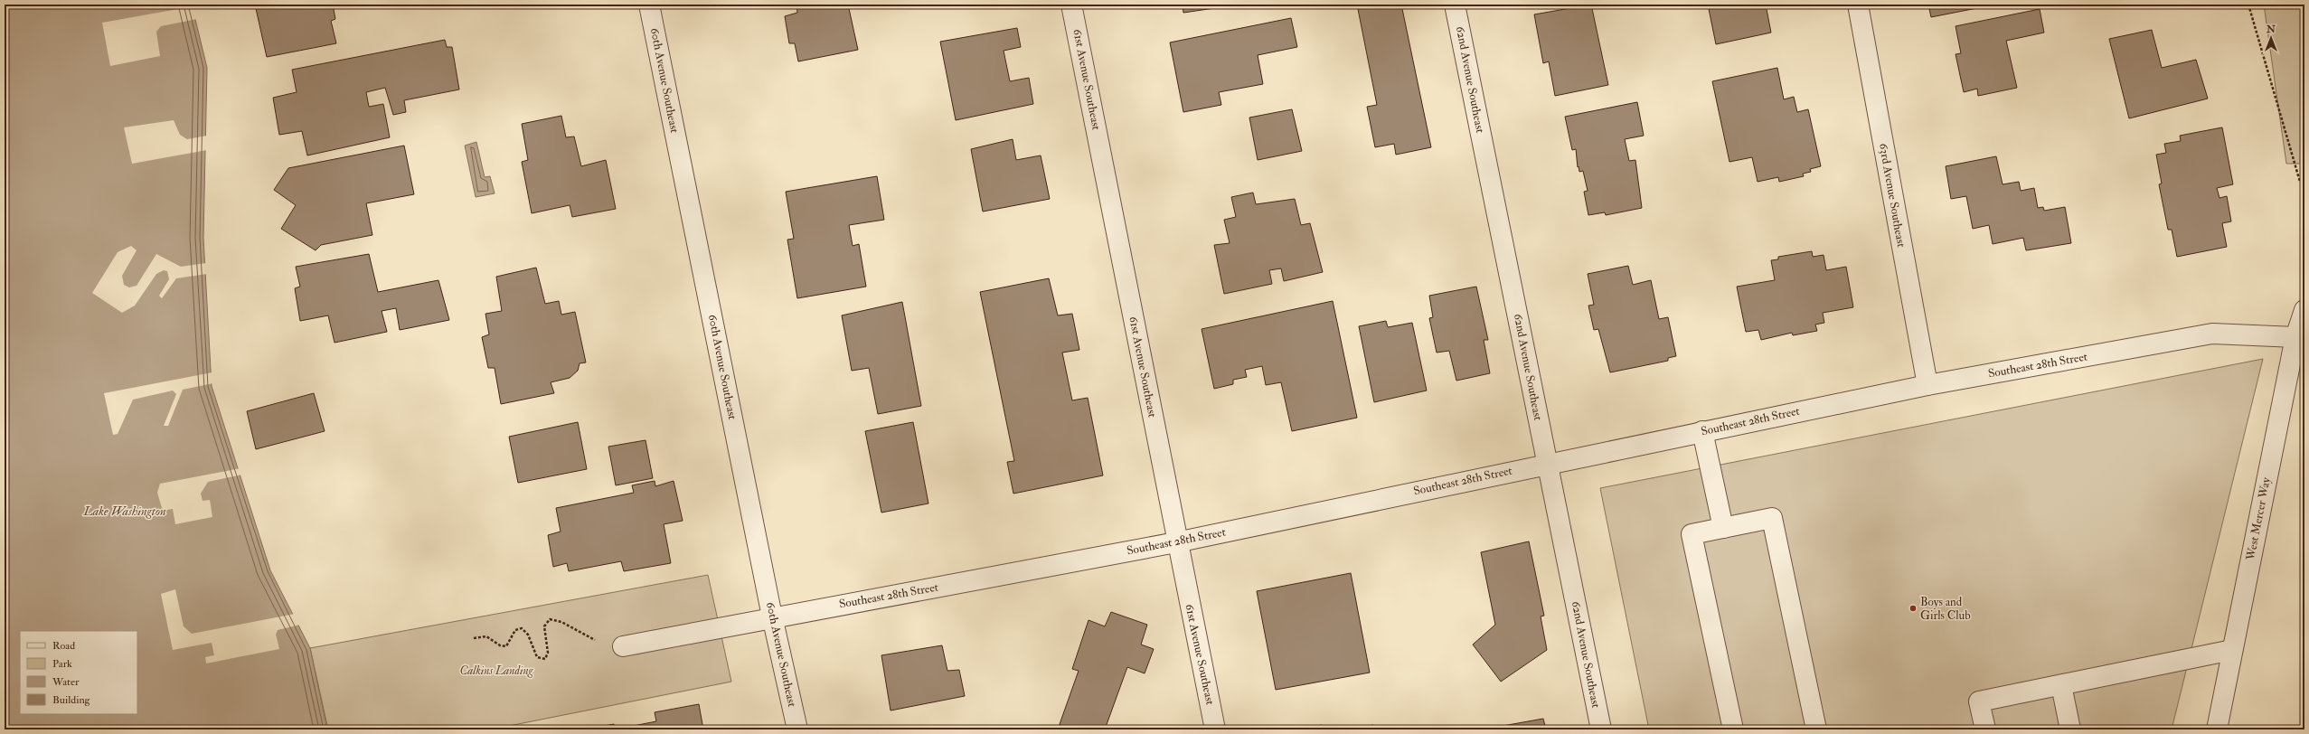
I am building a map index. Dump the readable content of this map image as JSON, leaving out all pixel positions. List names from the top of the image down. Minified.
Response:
{"streets":{"street":["61st Avenue Southeast","62nd Avenue Southeast","60th Avenue Southeast","63rd Avenue Southeast","Southeast 28th Street","West Mercer Way"]},"crossings":[["61st Avenue Southeast","Southeast 28th Street"],["62nd Avenue Southeast","Southeast 28th Street"],["60th Avenue Southeast","Southeast 28th Street"],["63rd Avenue Southeast","Southeast 28th Street"],["Southeast 28th Street","West Mercer Way"]],"water":["Lake Washington"],"parks":["Calkins Landing"],"places":["Boys and Girls Club"],"legend":["Road","Park","Water","Building"],"north":"top"}
